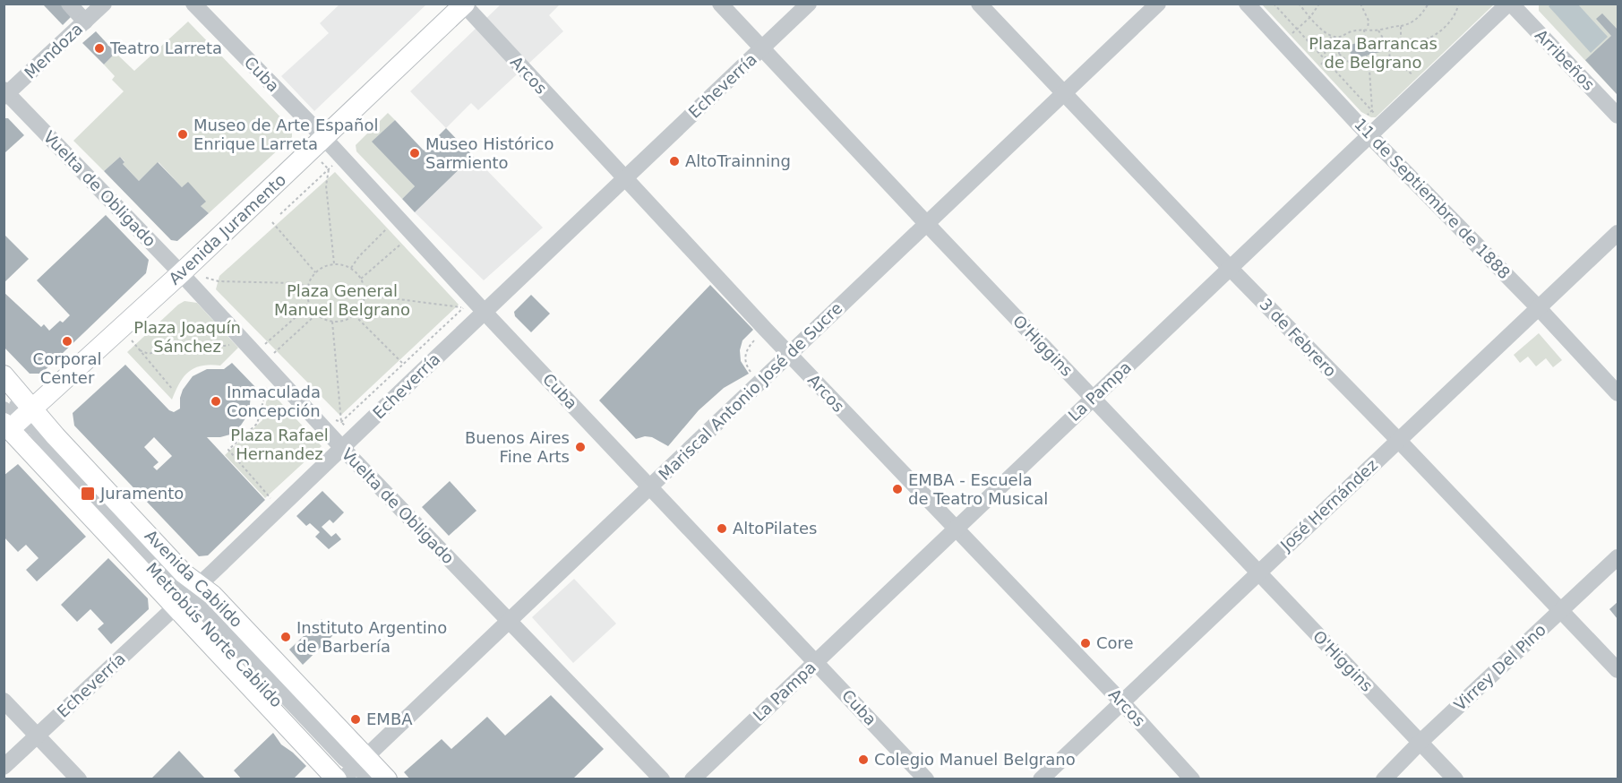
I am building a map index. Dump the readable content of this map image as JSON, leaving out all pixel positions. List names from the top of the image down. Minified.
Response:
{"streets":{"main road":["Avenida Juramento","Avenida Cabildo"],"street":["Mendoza","Arribeños","Cuba","Arcos","Echeverría","Vuelta de Obligado","11 de Septiembre de 1888","3 de Febrero","O'Higgins","Mariscal Antonio José de Sucre","La Pampa","José Hernández","Virrey Del Pino"]},"crossings":[["Mendoza","Vuelta de Obligado"],["Arribeños","La Pampa"],["Cuba","Echeverría"],["Cuba","Avenida Juramento"],["Cuba","Mariscal Antonio José de Sucre"],["Cuba","La Pampa"],["Arcos","Echeverría"],["Arcos","Avenida Juramento"],["Arcos","Mariscal Antonio José de Sucre"],["Arcos","La Pampa"],["Arcos","José Hernández"],["Echeverría","Vuelta de Obligado"],["Echeverría","O'Higgins"],["Echeverría","Avenida Cabildo"],["Vuelta de Obligado","Avenida Juramento"],["Vuelta de Obligado","Mariscal Antonio José de Sucre"],["11 de Septiembre de 1888","La Pampa"],["11 de Septiembre de 1888","José Hernández"],["Avenida Juramento","Avenida Cabildo"],["3 de Febrero","Mariscal Antonio José de Sucre"],["3 de Febrero","La Pampa"],["3 de Febrero","José Hernández"],["3 de Febrero","Virrey Del Pino"],["O'Higgins","Mariscal Antonio José de Sucre"],["O'Higgins","La Pampa"],["O'Higgins","José Hernández"],["O'Higgins","Virrey Del Pino"],["Mariscal Antonio José de Sucre","Avenida Cabildo"]],"parks":["Plaza Barrancas de Belgrano","Plaza General Manuel Belgrano","Plaza Joaquín Sánchez","Plaza Rafael Hernandez"],"places":{"other":["Teatro Larreta","Museo de Arte Español Enrique Larreta","Museo Histórico Sarmiento","AltoTrainning","Corporal Center","Inmaculada Concepción","Buenos Aires Fine Arts","EMBA - Escuela de Teatro Musical","AltoPilates","Instituto Argentino de Barbería","Core","EMBA","Colegio Manuel Belgrano"],"transit":["Juramento"]}}
